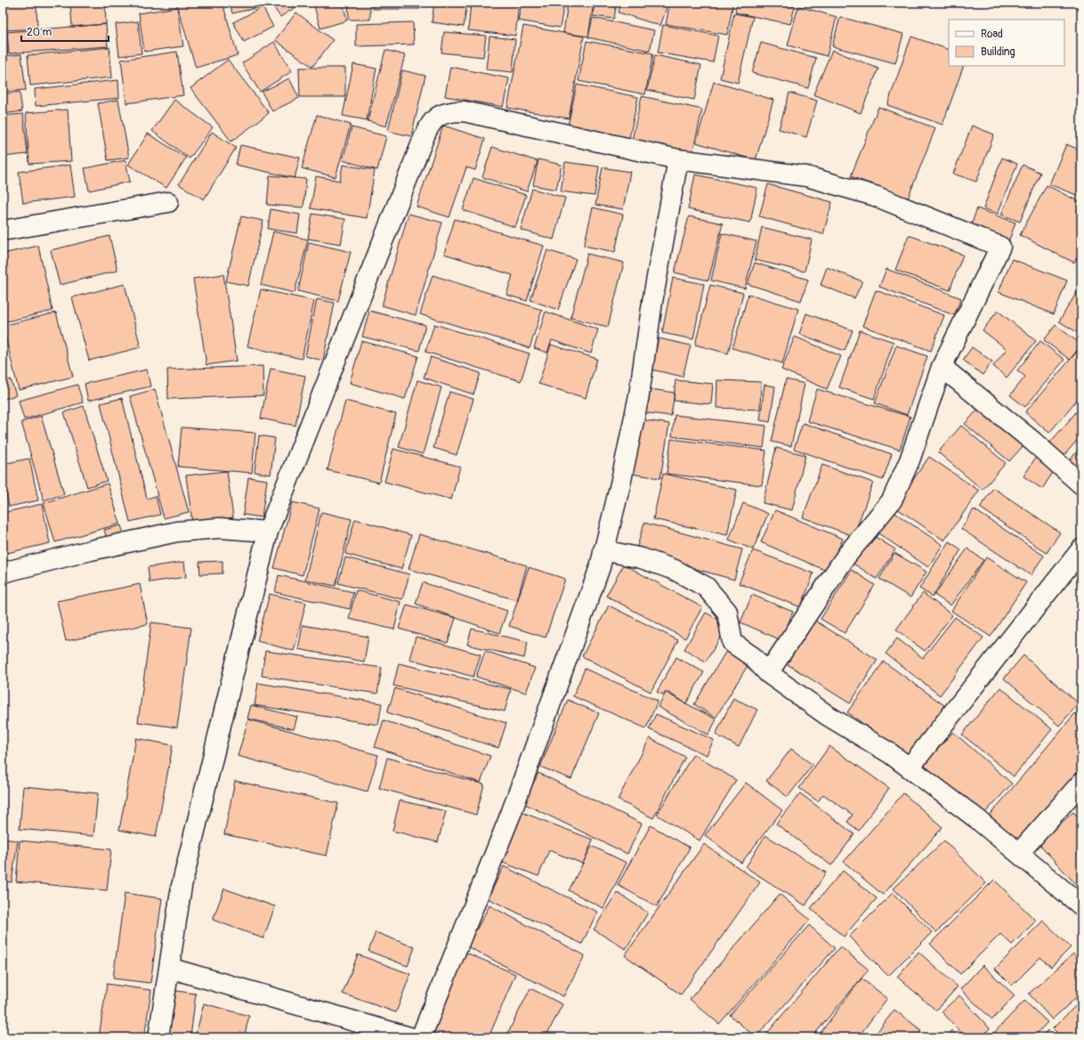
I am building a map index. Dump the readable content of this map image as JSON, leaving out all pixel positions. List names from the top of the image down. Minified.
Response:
{"legend":["Road","Building"],"scale_bar":"20 m"}
